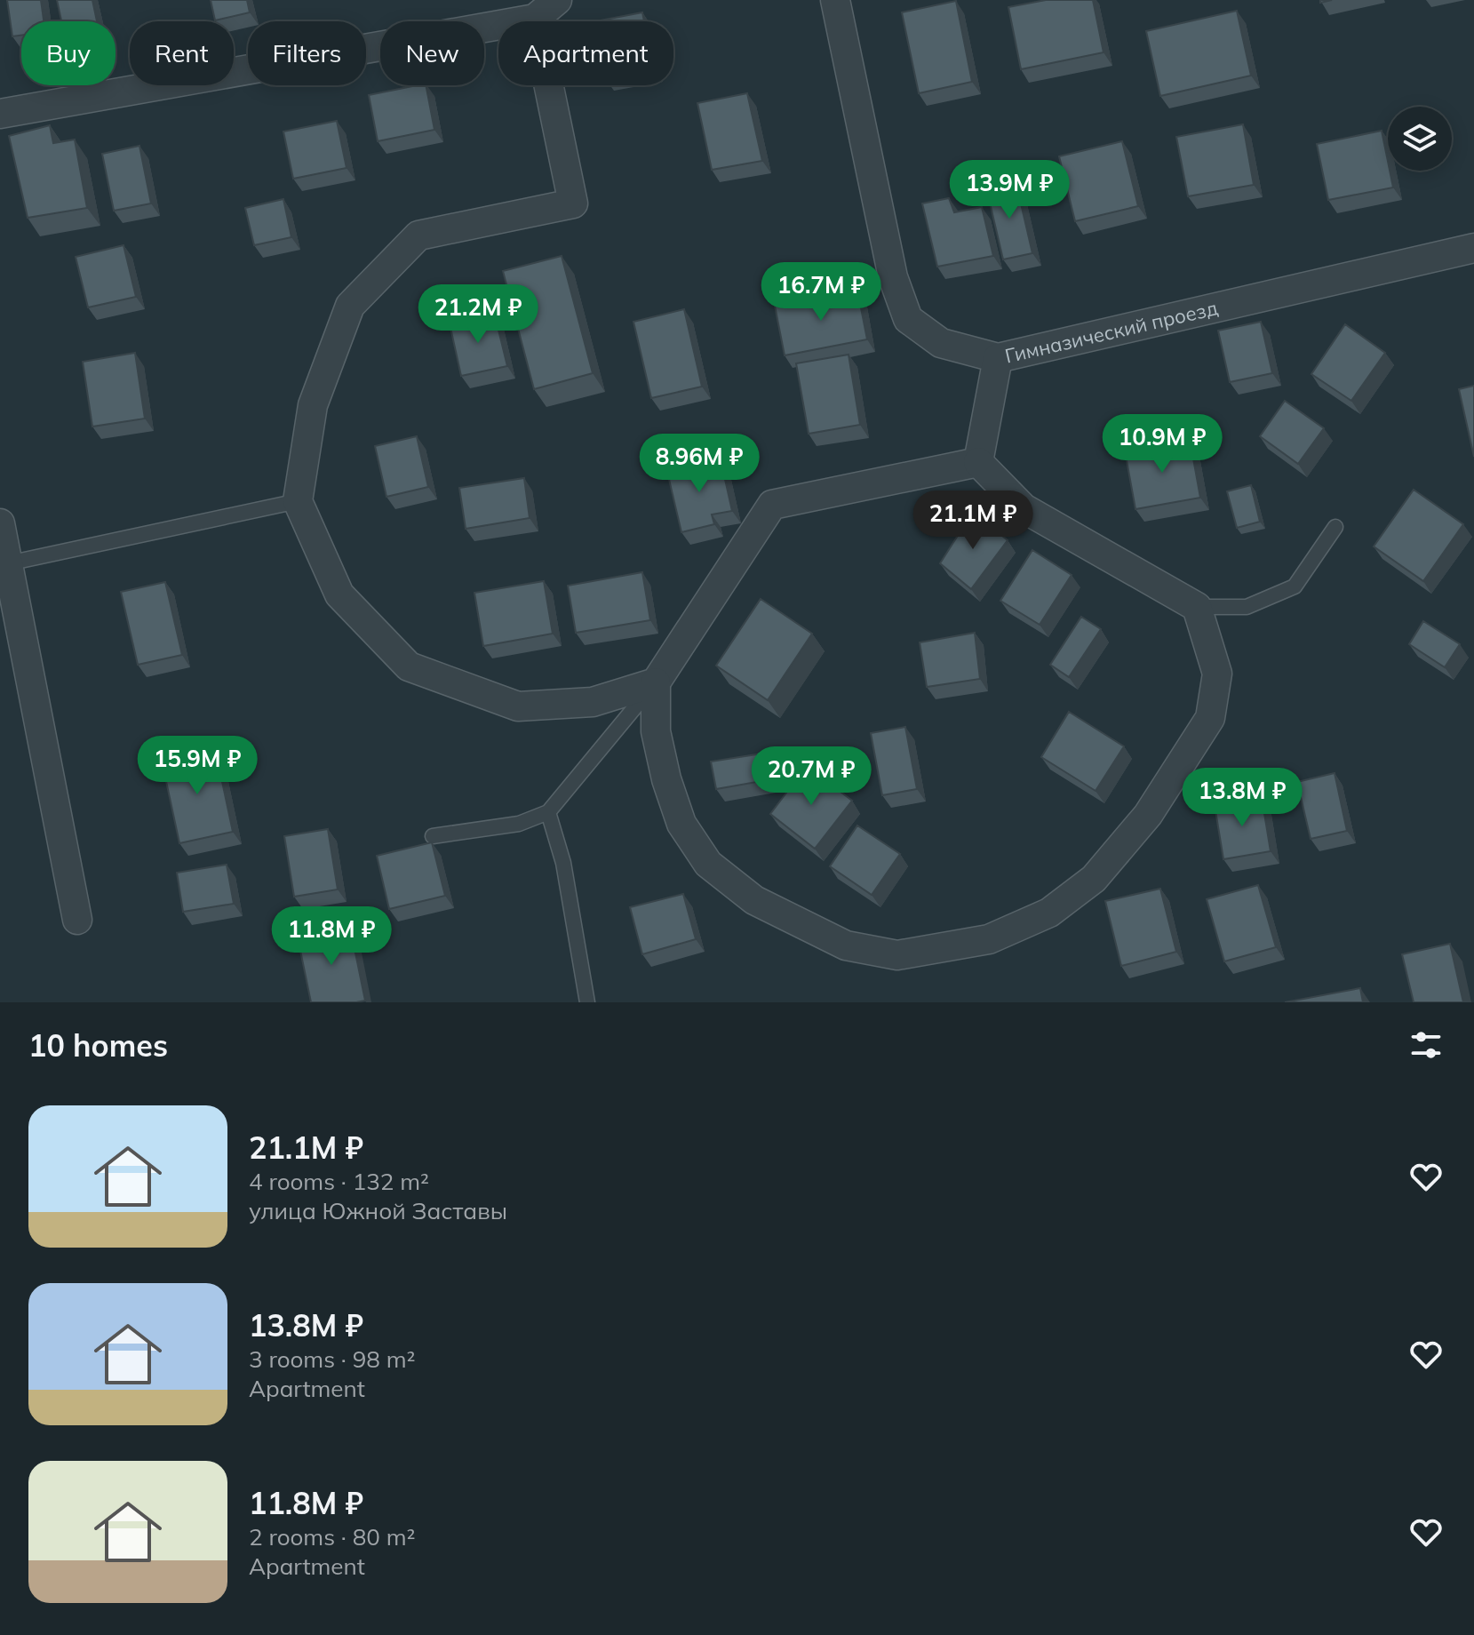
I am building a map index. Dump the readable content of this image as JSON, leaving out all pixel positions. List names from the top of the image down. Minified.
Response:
{"streets":{"street":["Гимназический проезд"]},"page":{"chip":["Buy","Rent","Filters","New","Apartment"],"price":["13.9M ₽","16.7M ₽","21.2M ₽","10.9M ₽","8.96M ₽","21.1M ₽","15.9M ₽","20.7M ₽","13.8M ₽","11.8M ₽"],"heading":"10 homes","list":[{"name":"21.1M ₽","note":"4 rooms · 132 m² · улица Южной Заставы"},{"name":"13.8M ₽","note":"3 rooms · 98 m² · Apartment"},{"name":"11.8M ₽","note":"2 rooms · 80 m² · Apartment"}]}}
